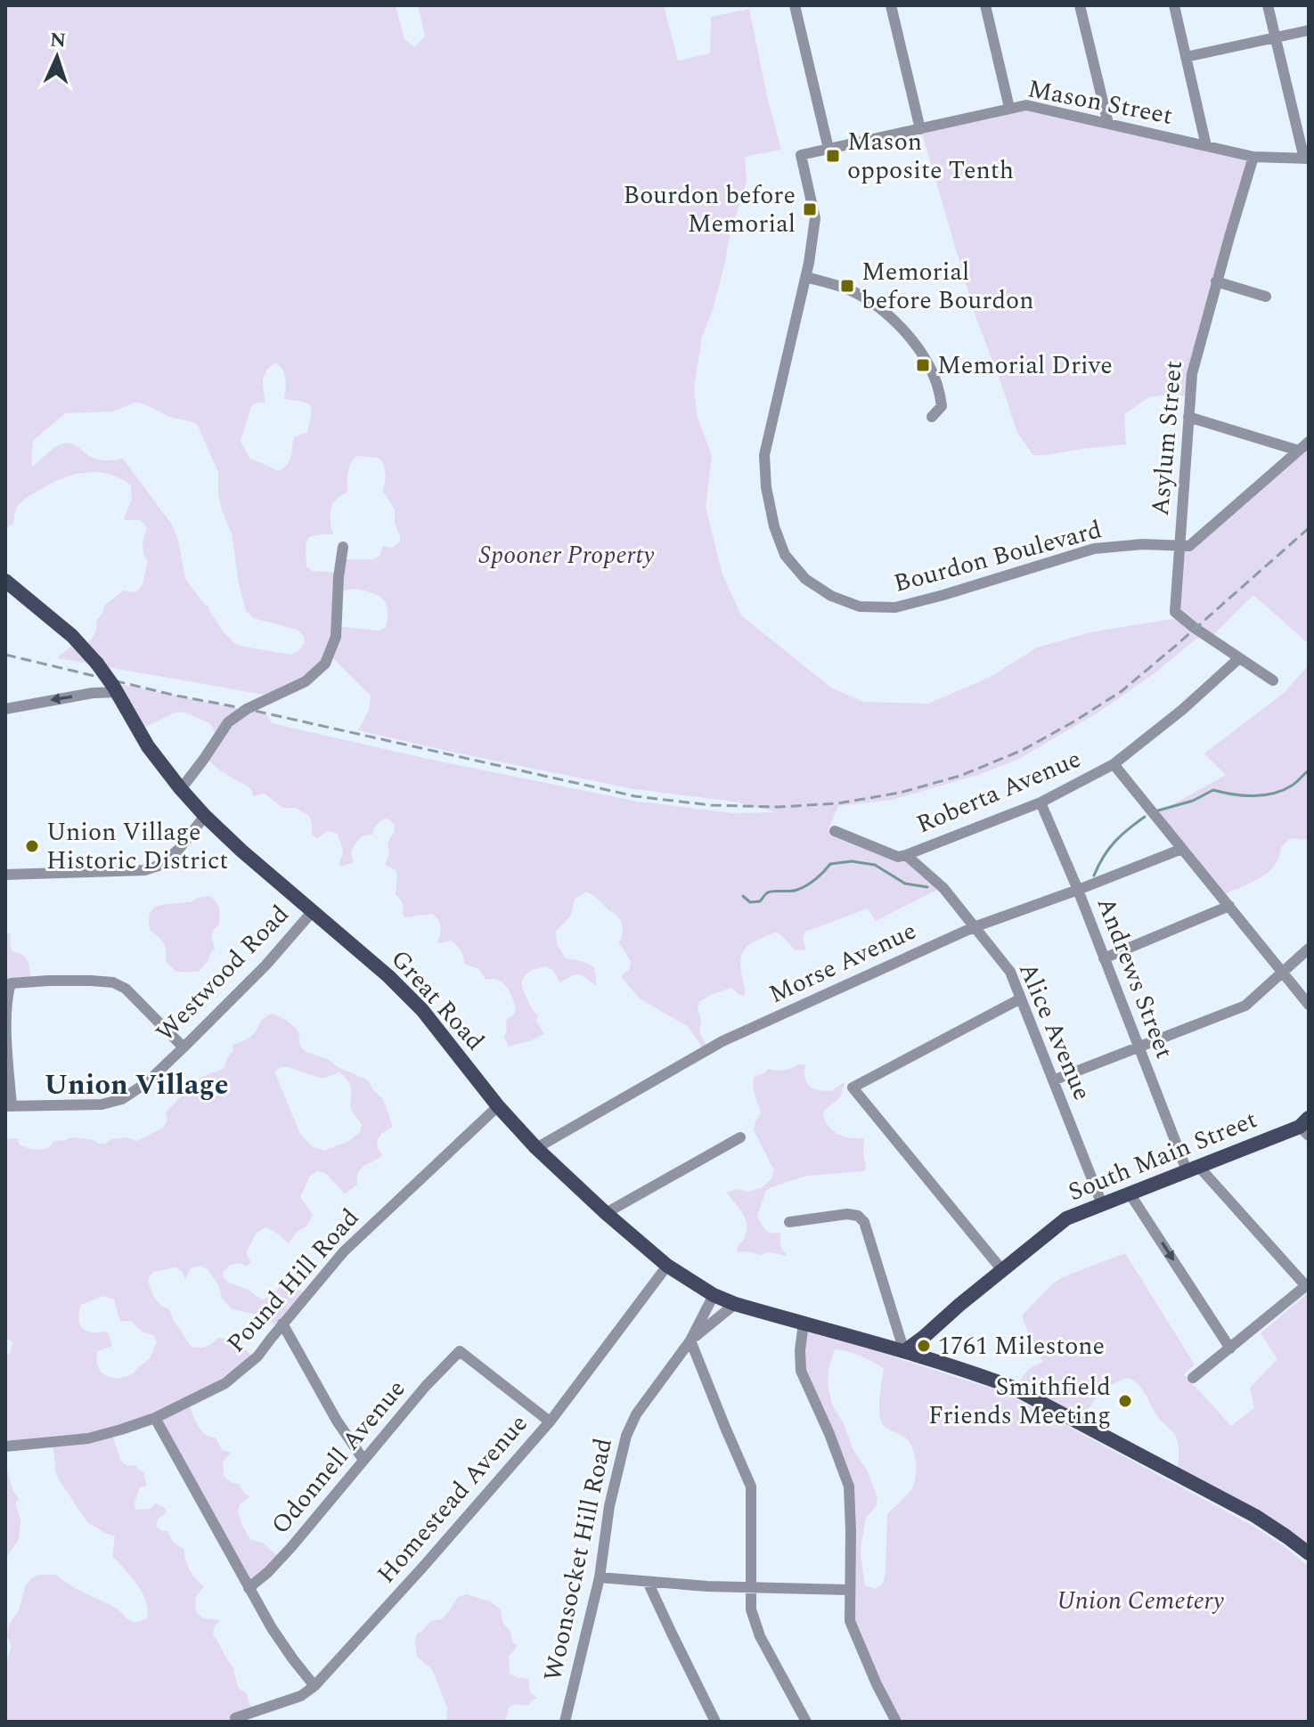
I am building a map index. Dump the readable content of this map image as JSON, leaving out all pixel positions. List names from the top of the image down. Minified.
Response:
{"streets":{"main road":["Great Road","South Main Street"],"street":["Mason Street","Asylum Street","Bourdon Boulevard","Roberta Avenue","Morse Avenue","Westwood Road","Andrews Street","Alice Avenue","Pound Hill Road","Odonnell Avenue","Homestead Avenue","Woonsocket Hill Road"]},"crossings":[["Mason Street","Asylum Street"],["Mason Street","Bourdon Boulevard"],["Asylum Street","Bourdon Boulevard"],["Asylum Street","Roberta Avenue"],["Roberta Avenue","Andrews Street"],["Roberta Avenue","Alice Avenue"],["Morse Avenue","Andrews Street"],["Morse Avenue","Great Road"],["Morse Avenue","Alice Avenue"],["Westwood Road","Great Road"],["Andrews Street","South Main Street"],["Great Road","South Main Street"],["Great Road","Pound Hill Road"],["Great Road","Homestead Avenue"],["Great Road","Woonsocket Hill Road"],["Alice Avenue","South Main Street"],["Odonnell Avenue","Homestead Avenue"]],"districts":["Union Village"],"parks":["Spooner Property","Union Cemetery"],"places":{"transit":["Mason opposite Tenth","Bourdon before Memorial","Memorial before Bourdon","Memorial Drive"],"other":["Union Village Historic District","1761 Milestone","Smithfield Friends Meeting"]},"north":"top"}
